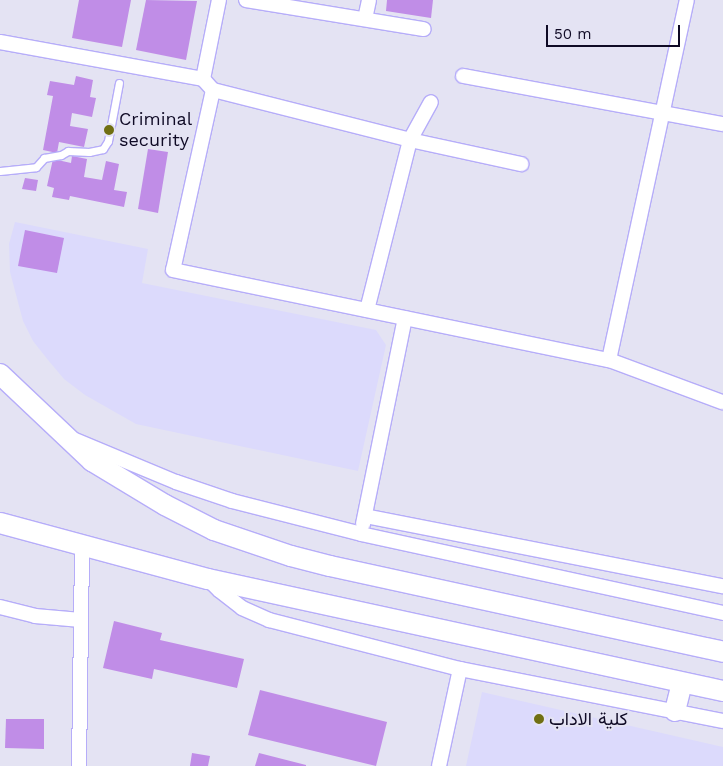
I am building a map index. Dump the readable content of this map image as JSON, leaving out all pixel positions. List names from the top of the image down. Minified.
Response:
{"places":["Criminal security","كلية الاداب"],"scale_bar":"50 m"}
